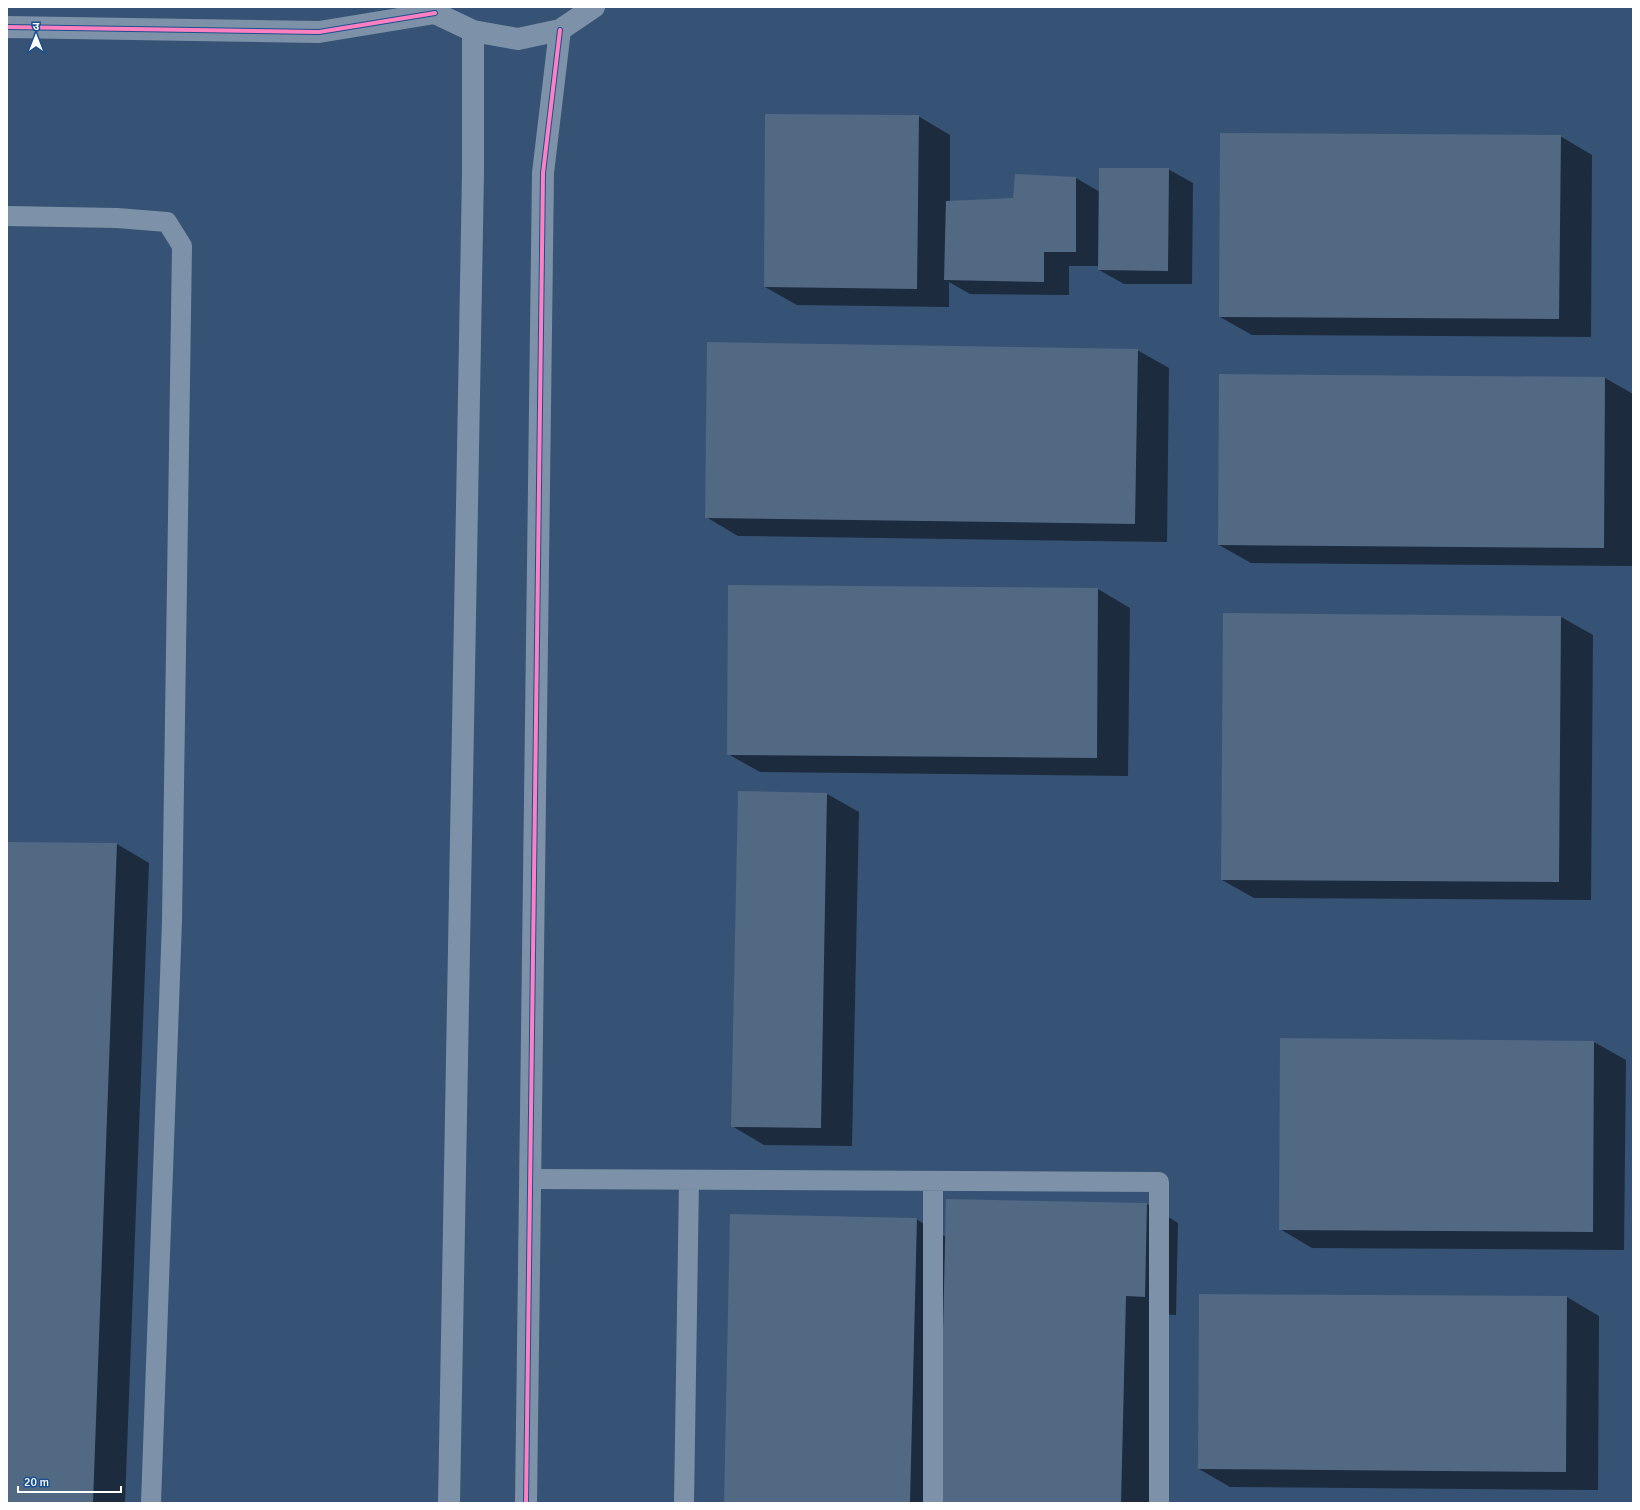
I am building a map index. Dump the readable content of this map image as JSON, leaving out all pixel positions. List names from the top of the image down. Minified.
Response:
{"scale_bar":"20 m","north":"top"}
